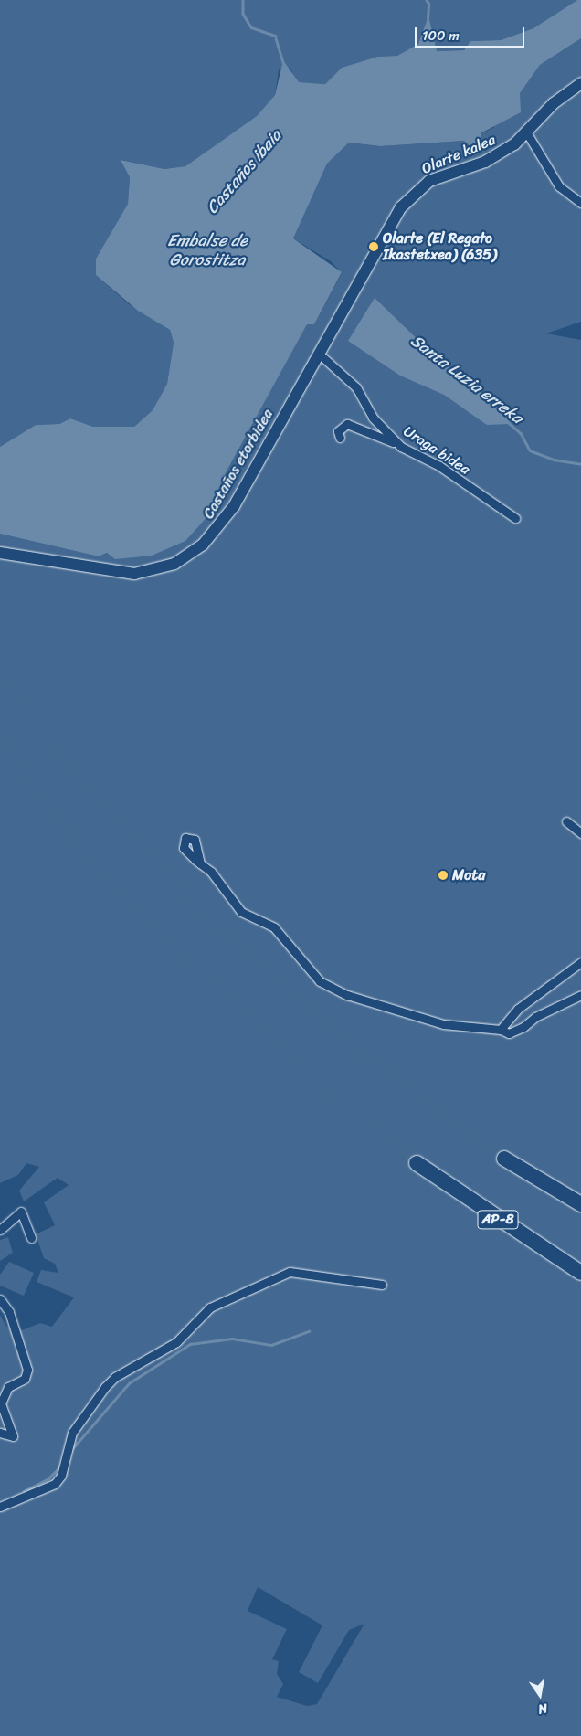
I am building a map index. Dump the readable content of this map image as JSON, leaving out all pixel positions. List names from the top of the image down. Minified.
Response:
{"streets":{"highway":["AP-8"],"street":["Olarte kalea","Uraga bidea","Castaños etorbidea"]},"crossings":[["Olarte kalea","Uraga bidea"],["Olarte kalea","Castaños etorbidea"],["Uraga bidea","Castaños etorbidea"]],"water":["Castaños ibaia","Embalse de Gorostitza","Santa Luzia erreka"],"places":["Olarte (El Regato Ikastetxea) (635)","Mota"],"scale_bar":"100 m","north":"bottom"}
